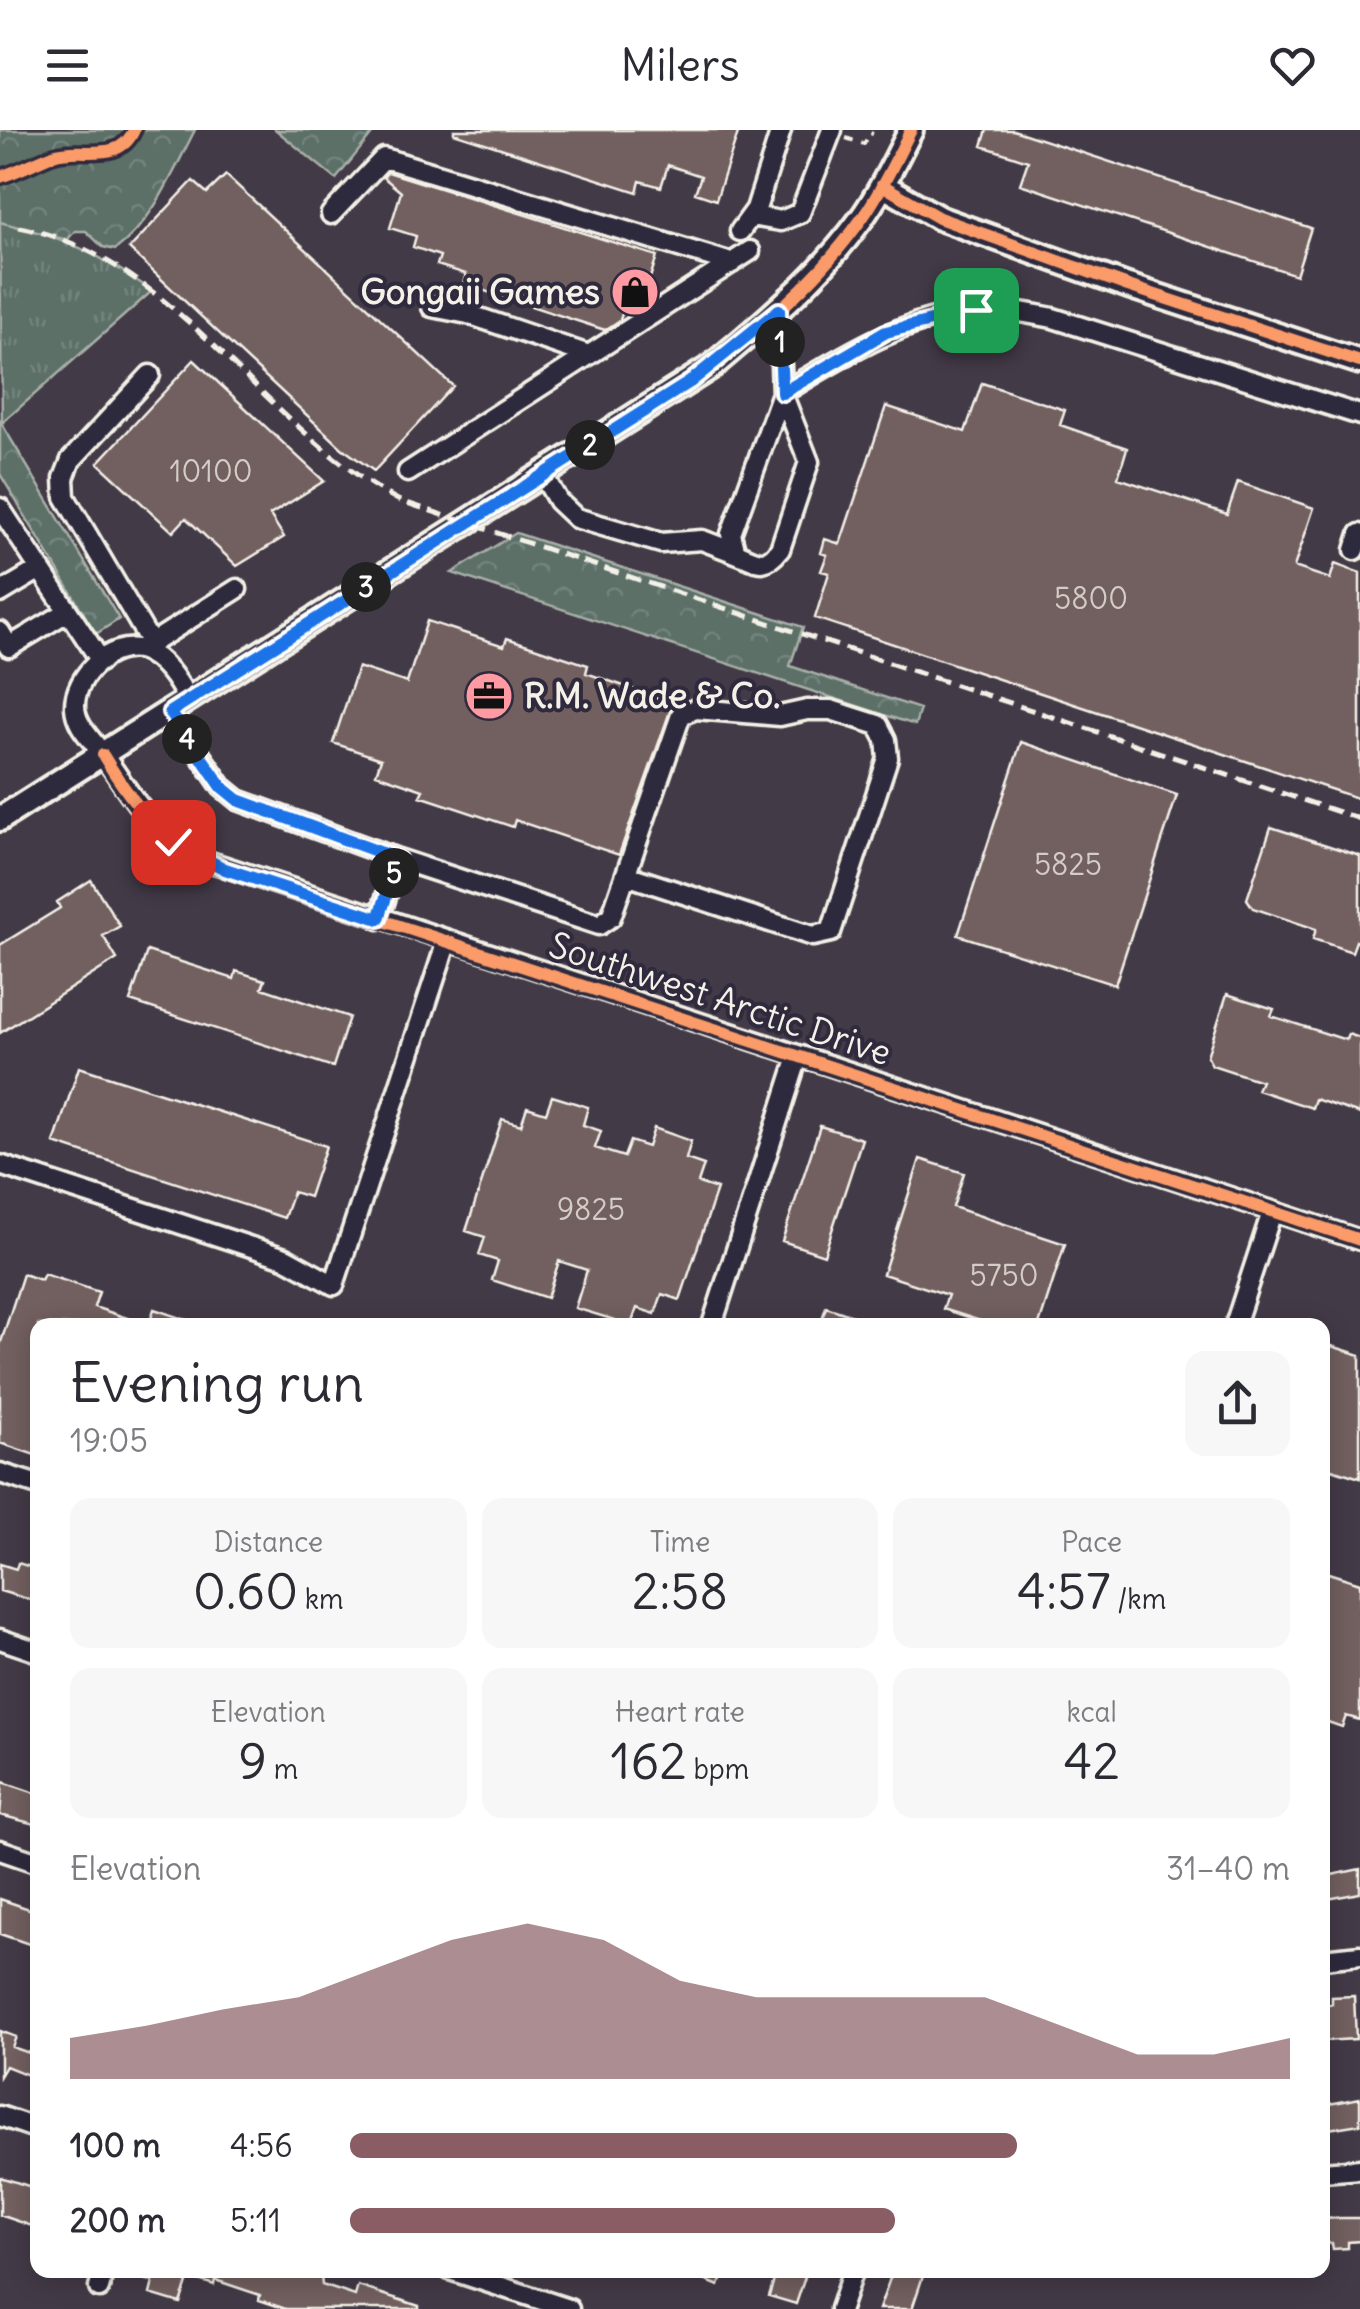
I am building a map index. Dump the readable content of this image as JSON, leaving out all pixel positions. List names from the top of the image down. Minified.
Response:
{"streets":{"street":["Southwest Arctic Drive"]},"places":{"shop":["Gongaii Games"],"office":["R.M. Wade & Co."]},"house_numbers":["10100","5800","5825","9825","5750"],"page":{"header":"Milers","pins":["1","2","3","4","5"],"heading":["Evening run","19:05"],"stats":[["Distance","0.60 km"],["Time","2:58"],["Pace","4:57 /km"],["Elevation","9 m"],["Heart rate","162 bpm"],["kcal","42"]],"chart":["Elevation","31–40 m"],"list":[{"name":"100 m","note":"4:56"},{"name":"200 m","note":"5:11"}]}}
